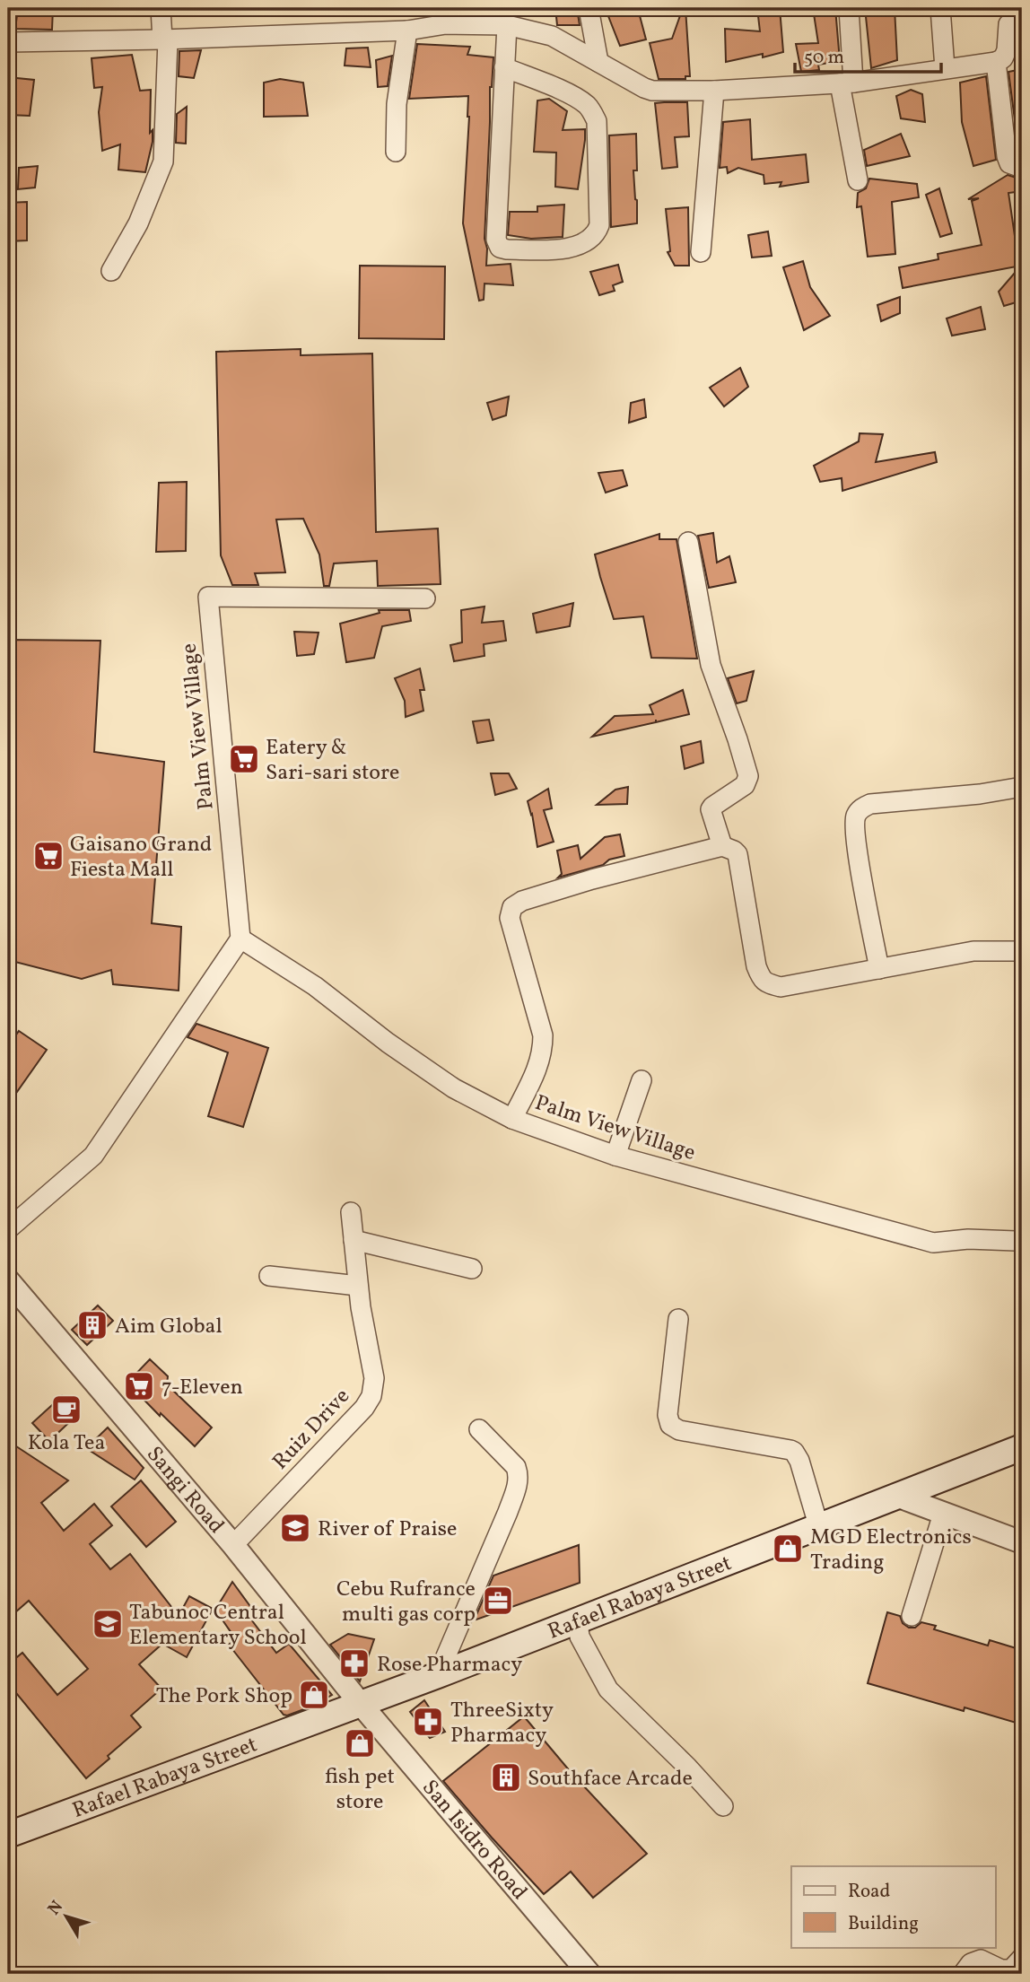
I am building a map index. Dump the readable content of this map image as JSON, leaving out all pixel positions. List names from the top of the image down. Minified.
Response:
{"streets":{"main road":["Rafael Rabaya Street"],"street":["Palm View Village","Ruiz Drive","Sangi Road","San Isidro Road"]},"crossings":[["Ruiz Drive","Sangi Road"],["Sangi Road","Rafael Rabaya Street"],["Sangi Road","San Isidro Road"],["Rafael Rabaya Street","San Isidro Road"]],"places":{"supermarket":["Eatery & Sari-sari store","Gaisano Grand Fiesta Mall","7-Eleven"],"building":["Aim Global","Southface Arcade"],"cafe":["Kola Tea"],"school or university":["River of Praise","Tabunoc Central Elementary School"],"shop":["MGD Electronics Trading","The Pork Shop","fish pet store"],"office":["Cebu Rufrance multi gas corp"],"pharmacy":["Rose Pharmacy","ThreeSixty Pharmacy"]},"legend":["Road","Building"],"scale_bar":"50 m","north":"top left"}
